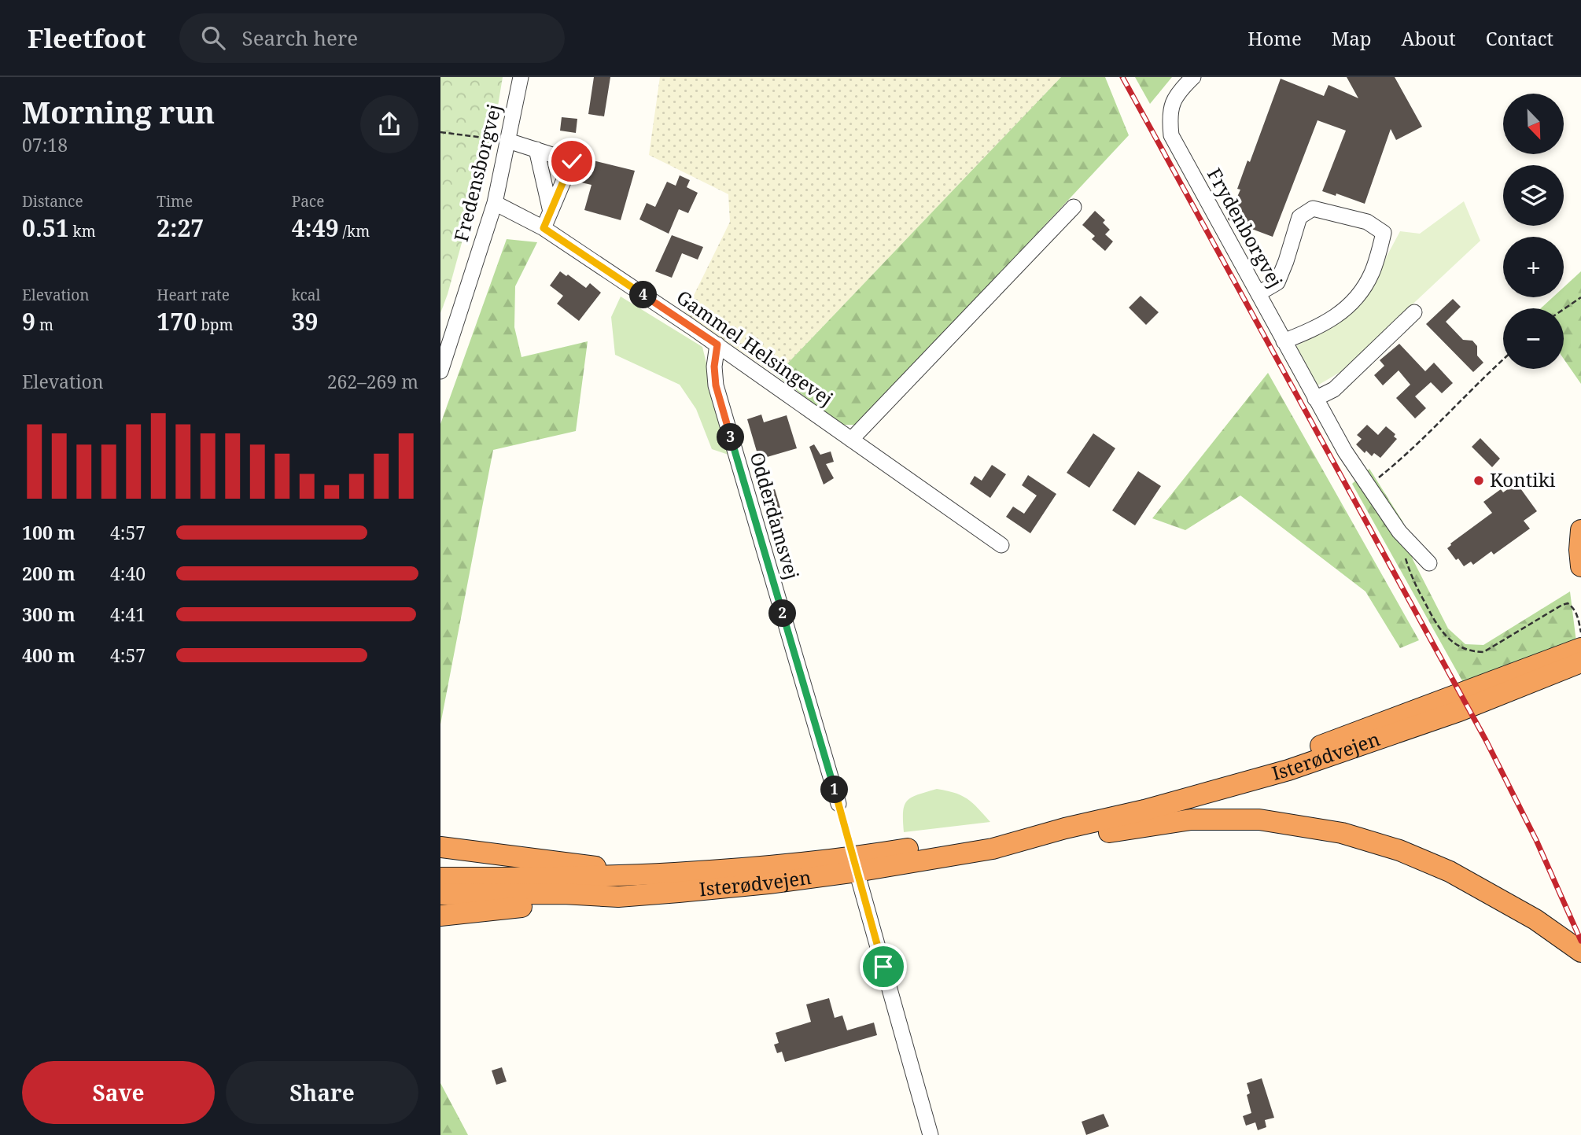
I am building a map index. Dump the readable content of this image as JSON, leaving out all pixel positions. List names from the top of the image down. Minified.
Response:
{"streets":{"highway":["Isterødvejen"],"street":["Fredensborgvej","Frydenborgvej","Gammel Helsingevej","Odderdamsvej"]},"crossings":[["Fredensborgvej","Gammel Helsingevej"],["Gammel Helsingevej","Odderdamsvej"]],"places":["Kontiki"],"north":"bottom right","page":{"header":"Fleetfoot","search":"Search here","nav":["Home","Map","About","Contact"],"heading":["Morning run","07:18"],"map_buttons":["+","−"],"stats":[["Distance","0.51 km"],["Time","2:27"],["Pace","4:49 /km"],["Elevation","9 m"],["Heart rate","170 bpm"],["kcal","39"]],"pins":["4","3","2","1"],"chart":["Elevation","262–269 m"],"list":[{"name":"100 m","note":"4:57"},{"name":"200 m","note":"4:40"},{"name":"300 m","note":"4:41"},{"name":"400 m","note":"4:57"}],"buttons":["Save","Share"]}}
